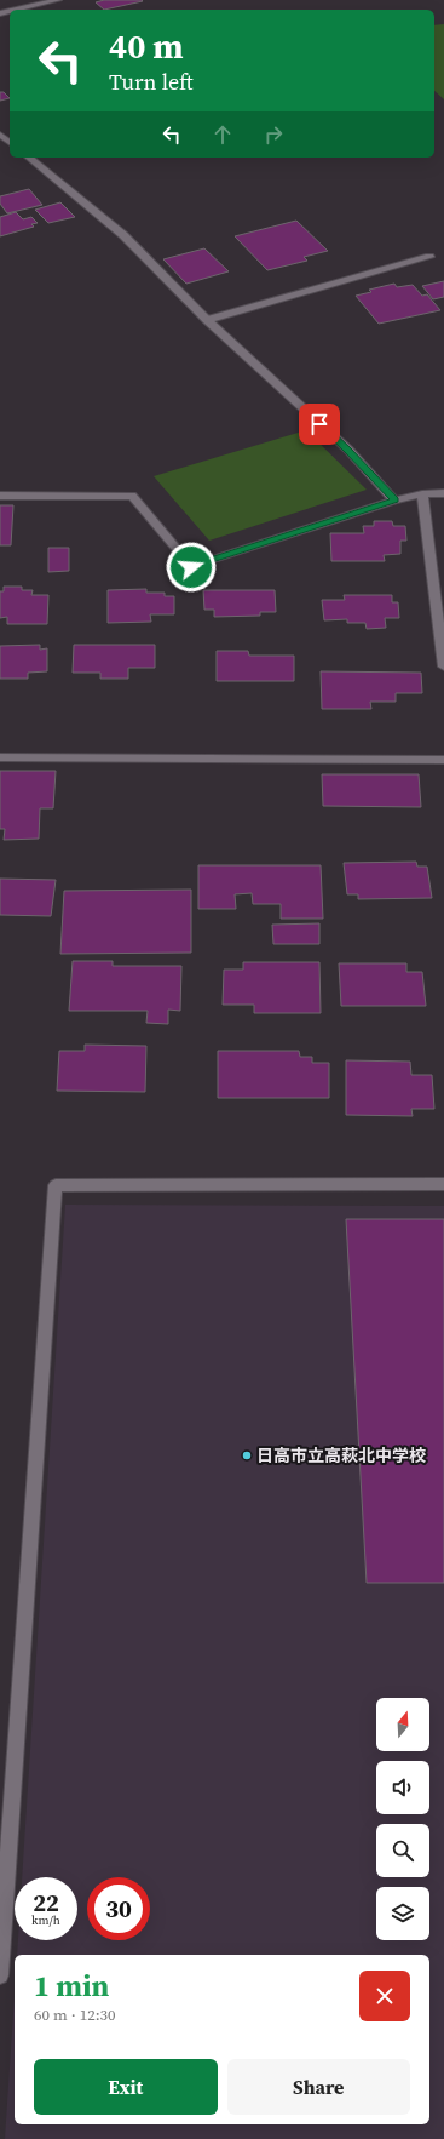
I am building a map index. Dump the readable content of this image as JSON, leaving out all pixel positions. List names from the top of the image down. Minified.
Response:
{"places":["日高市立高萩北中学校"],"north":"top","page":{"turn":["40 m","Turn left"],"speed":"22 km/h","limit":"30","heading":["1 min","60 m · 12:30"],"buttons":["Exit","Share"]}}
